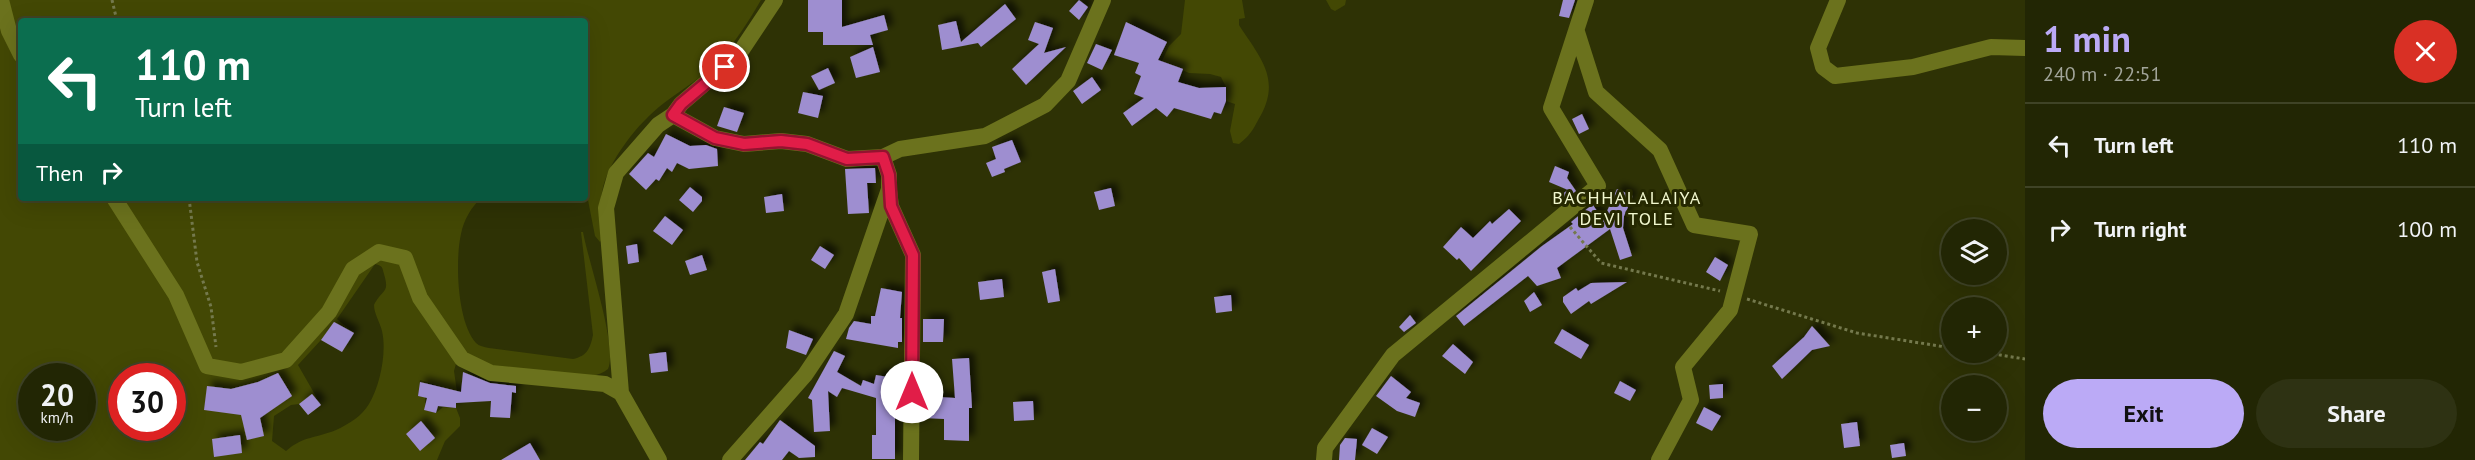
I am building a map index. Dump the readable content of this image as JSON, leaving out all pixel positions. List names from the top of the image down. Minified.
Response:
{"districts":["BACHHALALAIYA DEVI TOLE"],"page":{"heading":["1 min","240 m · 22:51"],"turn":["110 m","Turn left"],"list":[{"name":"Turn left","value":"110 m"},{"name":"Turn right","value":"100 m"}],"then":"Then","map_buttons":["+","−"],"speed":"20 km/h","limit":"30","buttons":["Exit","Share"]}}
